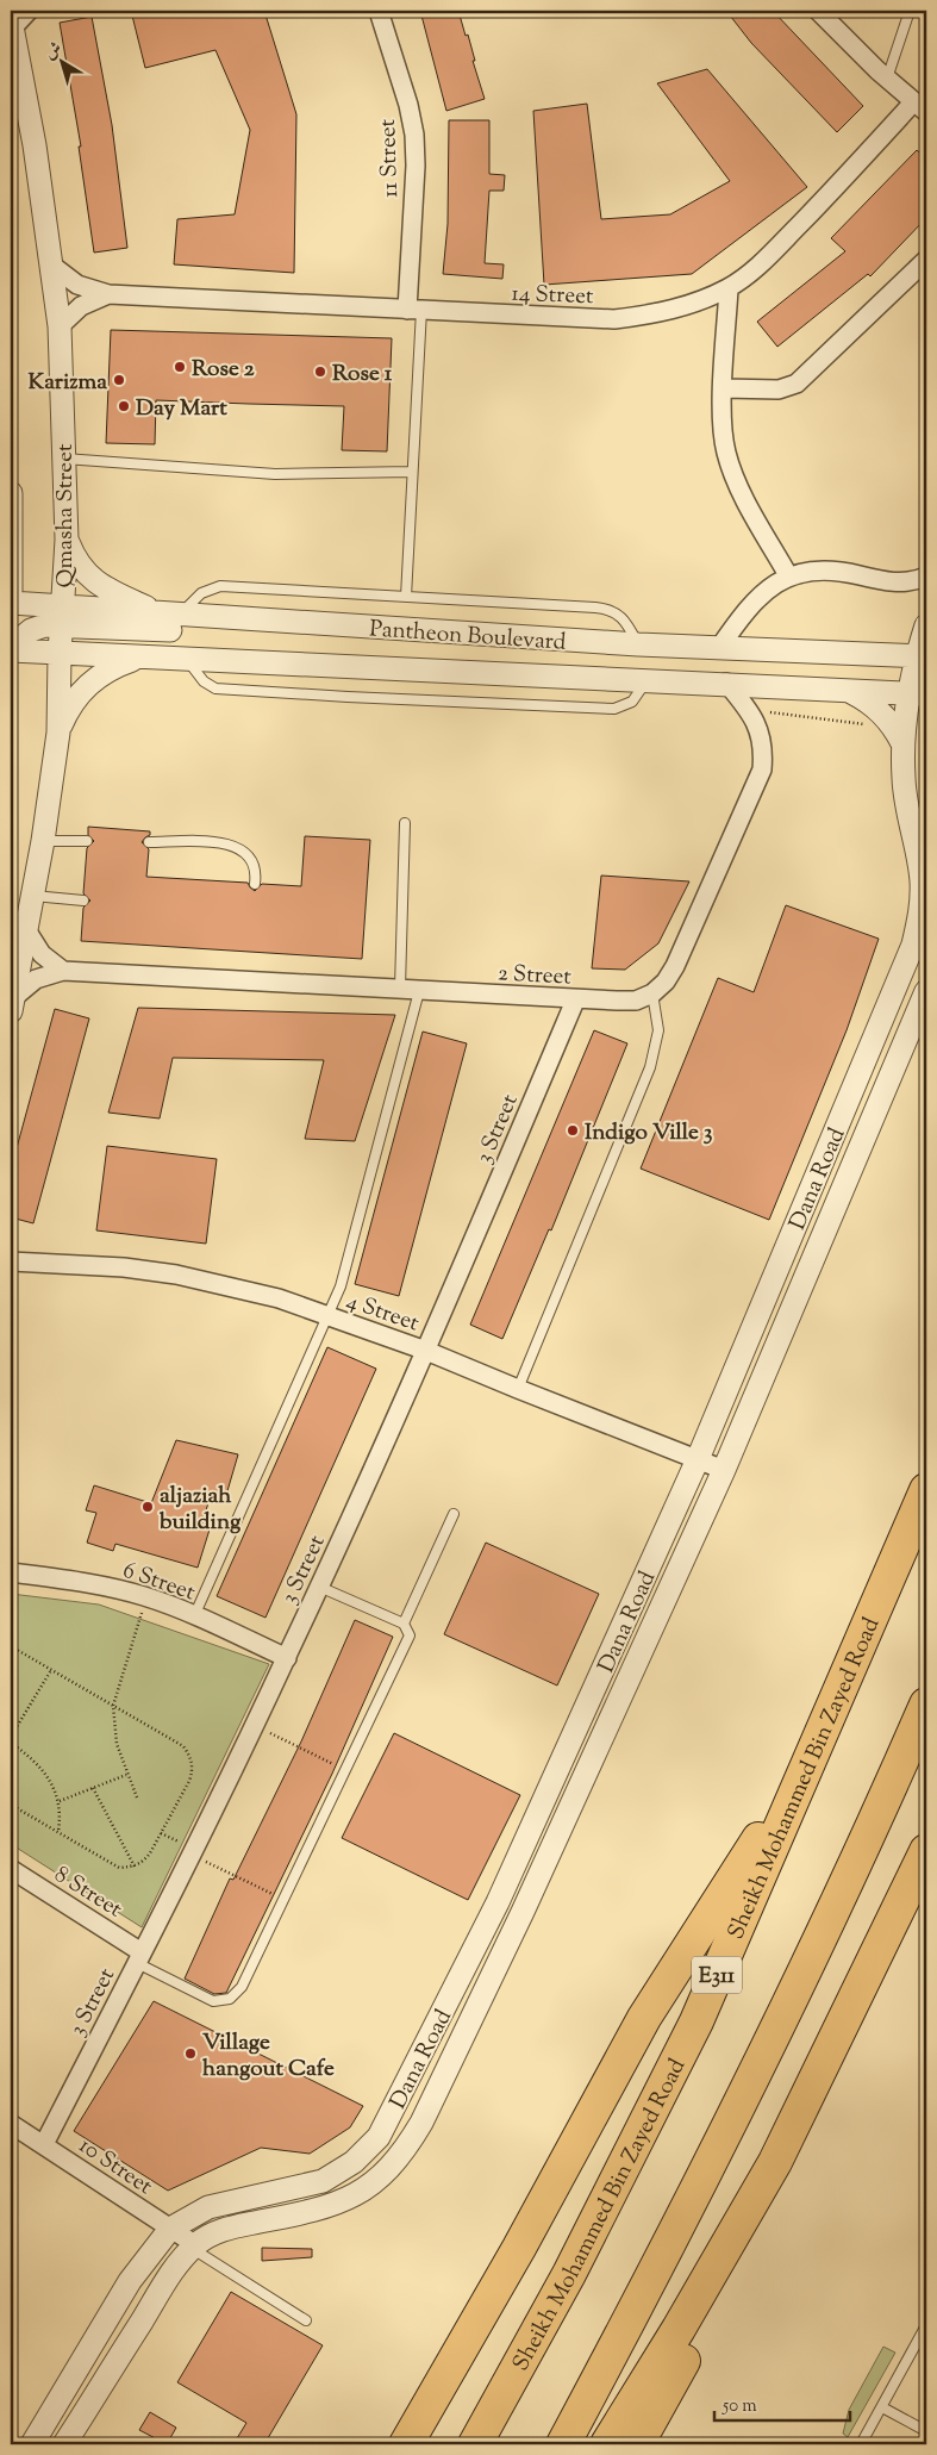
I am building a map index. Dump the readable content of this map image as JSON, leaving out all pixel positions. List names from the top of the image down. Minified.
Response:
{"streets":{"highway":["Sheikh Mohammed Bin Zayed Road","E311"],"street":["11 Street","14 Street","Qmasha Street","Pantheon Boulevard","2 Street","3 Street","Dana Road","4 Street","6 Street","8 Street","10 Street"]},"crossings":[["11 Street","14 Street"],["14 Street","Qmasha Street"],["Qmasha Street","Pantheon Boulevard"],["Qmasha Street","2 Street"],["Pantheon Boulevard","Dana Road"],["2 Street","3 Street"],["3 Street","4 Street"],["3 Street","6 Street"],["3 Street","8 Street"],["3 Street","10 Street"],["Dana Road","4 Street"],["Dana Road","10 Street"]],"places":["Rose 2","Rose 1","Karizma","Day Mart","Indigo Ville 3","aljaziah building","Village hangout Cafe"],"scale_bar":"50 m","north":"top left"}
